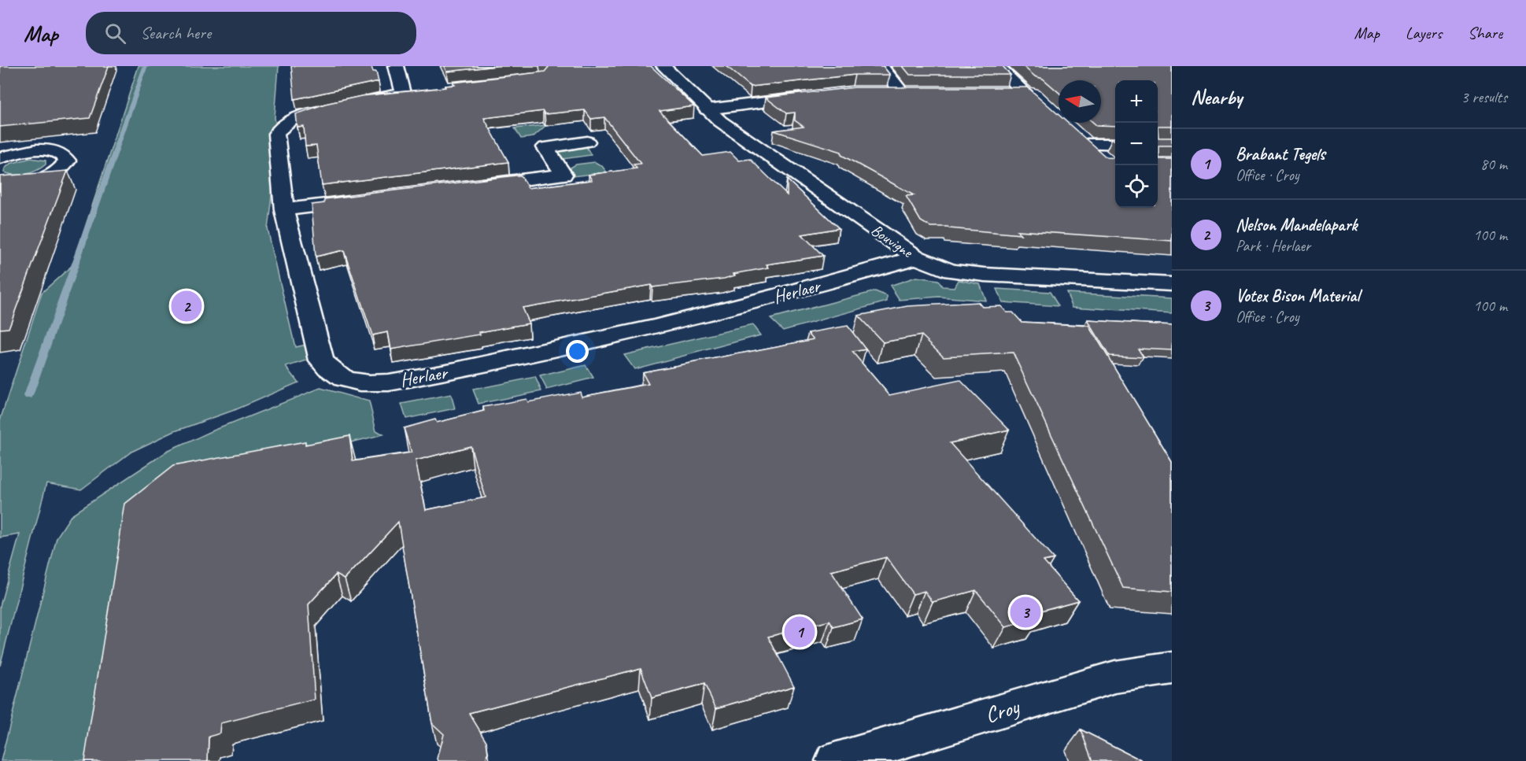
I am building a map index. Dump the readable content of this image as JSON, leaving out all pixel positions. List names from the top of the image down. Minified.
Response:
{"streets":{"street":["Bouvigne","Herlaer","Croy"]},"crossings":[["Bouvigne","Herlaer"]],"north":"left","page":{"header":"Map","search":"Search here","nav":["Map","Layers","Share"],"heading":["Nearby","3 results"],"map_buttons":["+","−"],"list":[{"mark":"1","name":"Brabant Tegels","note":"Office · Croy","value":"80 m"},{"mark":"2","name":"Nelson Mandelapark","note":"Park · Herlaer","value":"100 m"},{"mark":"3","name":"Votex Bison Material","note":"Office · Croy","value":"100 m"}],"pins":["2","3","1"]}}
